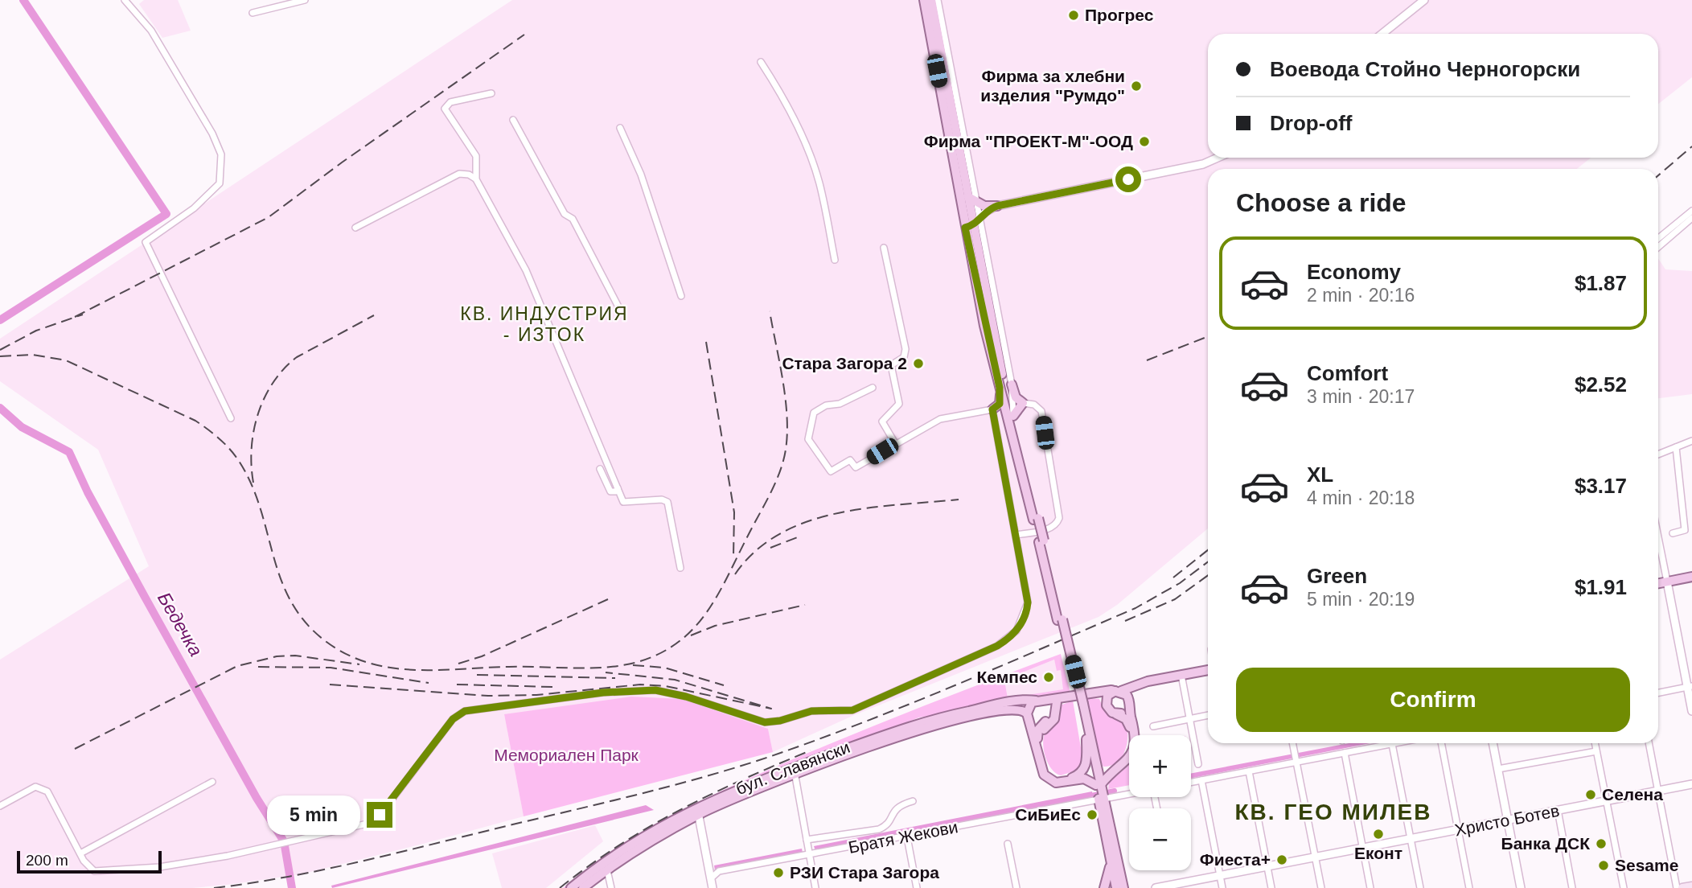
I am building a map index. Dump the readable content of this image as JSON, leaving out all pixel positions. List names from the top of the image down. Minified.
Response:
{"streets":{"main road":["бул. Славянски"],"street":["Христо Ботев","Братя Жекови"]},"districts":["КВ. ИНДУСТРИЯ - ИЗТОК","КВ. ГЕО МИЛЕВ"],"water":["Бедечка"],"parks":["Мемориален Парк"],"places":["Прогрес","Фирма за хлебни изделия \"Румдо\"","Фирма \"ПРОЕКТ-М\"-ООД","Стара Загора 2","Кемпес","Селена","СиБиЕс","Еконт","Банка ДСК","Фиеста+","Sesame","РЗИ Стара Загора"],"scale_bar":"200 m","page":{"banner":["Воевода Стойно Черногорски","Drop-off"],"heading":"Choose a ride","list":[{"name":"Economy","note":"2 min · 20:16","value":"$1.87"},{"name":"Comfort","note":"3 min · 20:17","value":"$2.52"},{"name":"XL","note":"4 min · 20:18","value":"$3.17"},{"name":"Green","note":"5 min · 20:19","value":"$1.91"}],"buttons":"Confirm","map_buttons":["+","−"],"bubble":"5 min","scale":"200 m"}}
